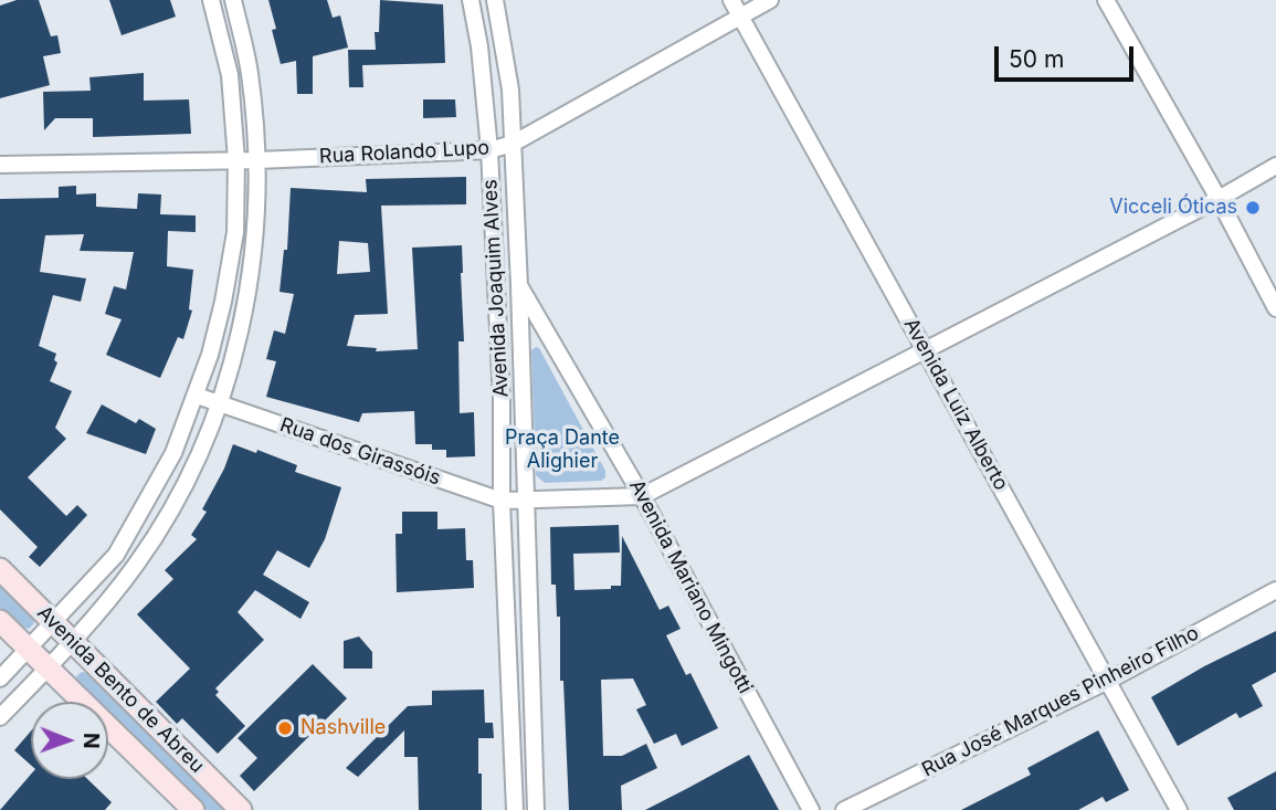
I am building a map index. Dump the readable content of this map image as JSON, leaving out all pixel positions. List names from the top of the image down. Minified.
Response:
{"streets":{"main road":["Avenida Bento de Abreu"],"street":["Rua Rolando Lupo","Avenida Joaquim Alves","Avenida Luiz Alberto","Rua dos Girassóis","Avenida Mariano Mingotti","Rua José Marques Pinheiro Filho"]},"crossings":[["Rua Rolando Lupo","Avenida Joaquim Alves"],["Rua Rolando Lupo","Avenida Luiz Alberto"],["Avenida Joaquim Alves","Rua dos Girassóis"],["Avenida Joaquim Alves","Avenida Mariano Mingotti"],["Avenida Luiz Alberto","Rua José Marques Pinheiro Filho"],["Rua dos Girassóis","Avenida Mariano Mingotti"]],"parks":["Praça Dante Alighier"],"places":["Vicceli Óticas","Nashville"],"scale_bar":"50 m","north":"right"}
